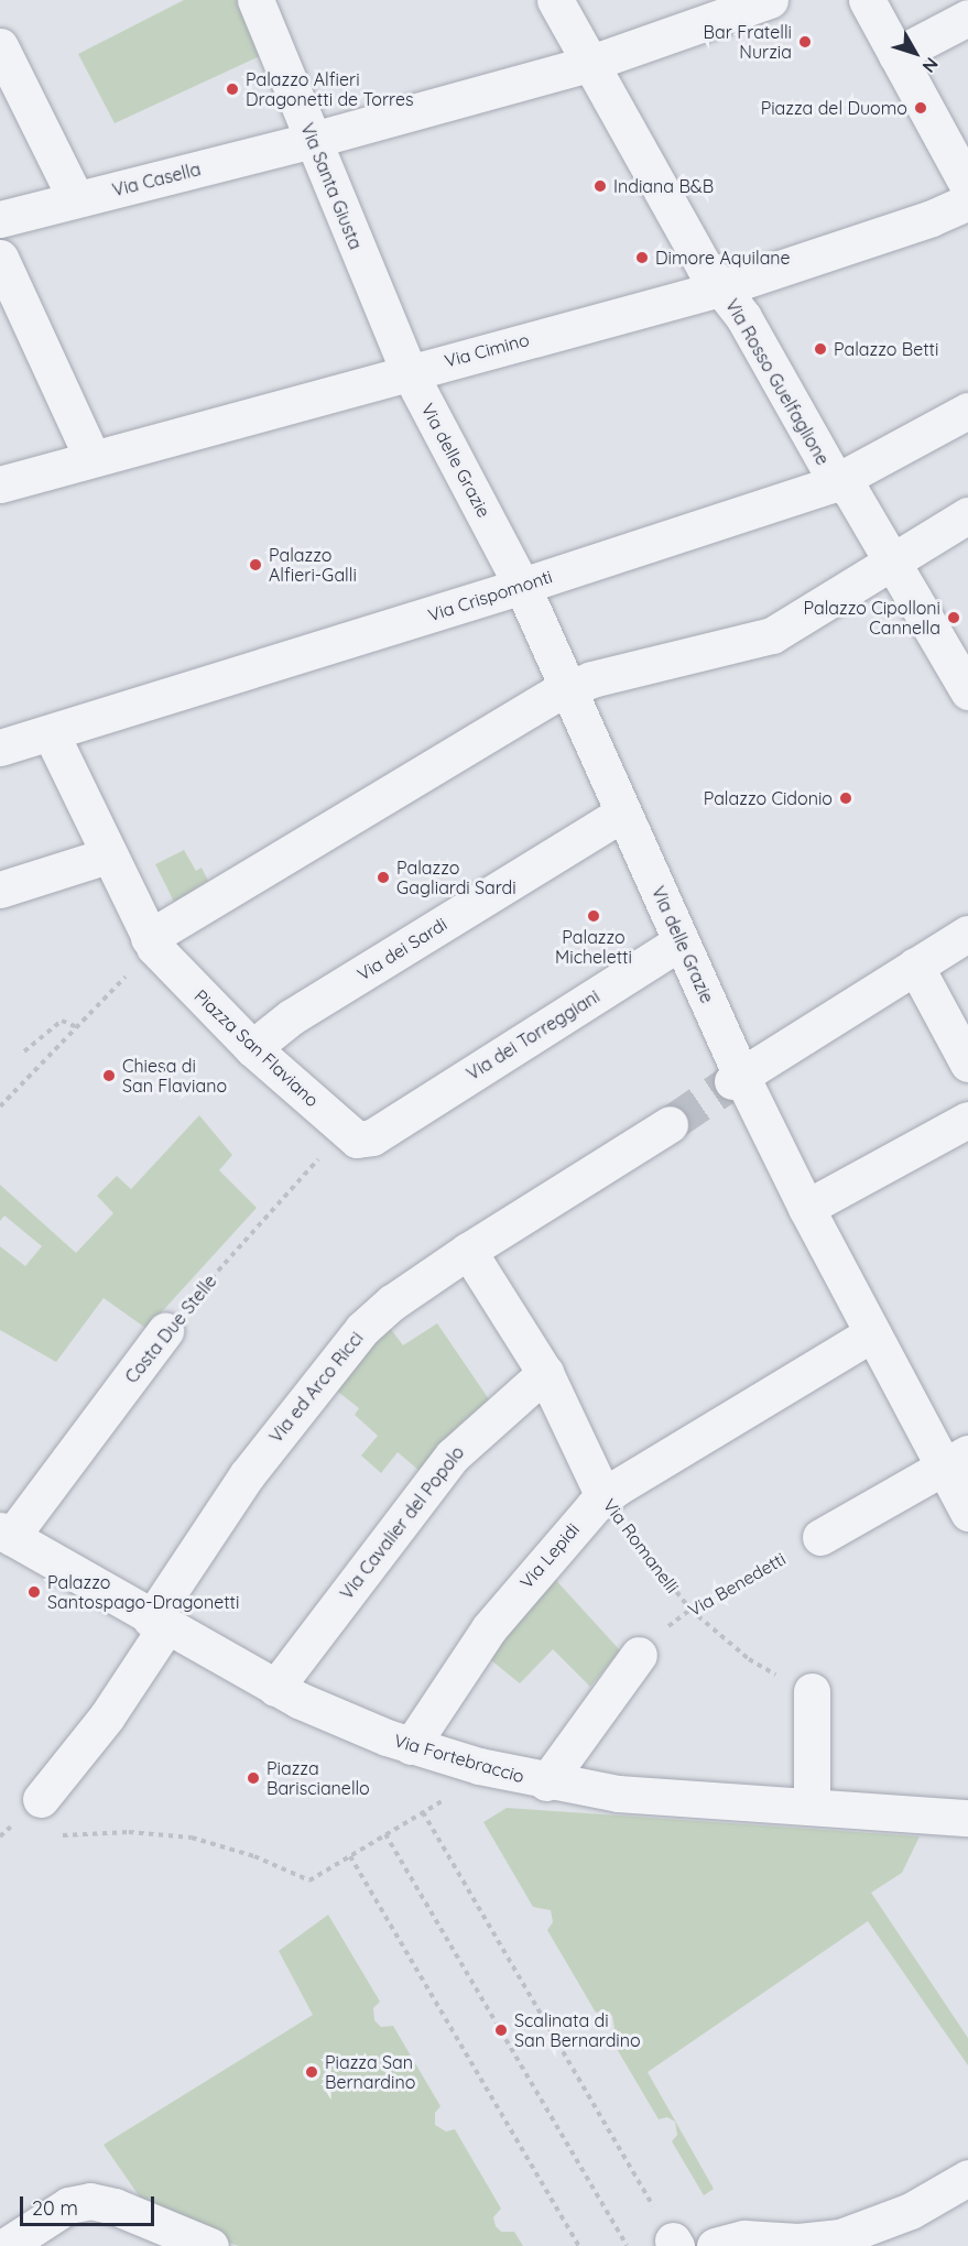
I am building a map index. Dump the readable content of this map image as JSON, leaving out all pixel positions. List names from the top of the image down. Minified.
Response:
{"streets":{"street":["Via Casella","Via Santa Giusta","Via Cimino","Via Rosso Guelfaglione","Via delle Grazie","Via Crispomonti","Via dei Sardi","Via dei Torreggiani","Piazza San Flaviano","Costa Due Stelle","Via ed Arco Ricci","Via Cavalier del Popolo","Via Romanelli","Via Lepidi","Via Fortebraccio"],"path":["Via Benedetti"]},"crossings":[["Via Casella","Via Santa Giusta"],["Via Casella","Via Rosso Guelfaglione"],["Via Santa Giusta","Via Cimino"],["Via Santa Giusta","Via delle Grazie"],["Via Cimino","Via Rosso Guelfaglione"],["Via Cimino","Via delle Grazie"],["Via Rosso Guelfaglione","Via Crispomonti"],["Via delle Grazie","Via Crispomonti"],["Via delle Grazie","Via dei Sardi"],["Via delle Grazie","Via dei Torreggiani"],["Via delle Grazie","Via Lepidi"],["Via Crispomonti","Piazza San Flaviano"],["Via dei Sardi","Piazza San Flaviano"],["Via dei Torreggiani","Piazza San Flaviano"],["Via dei Torreggiani","Costa Due Stelle"],["Piazza San Flaviano","Costa Due Stelle"],["Costa Due Stelle","Via Fortebraccio"],["Via ed Arco Ricci","Via Romanelli"],["Via ed Arco Ricci","Via Fortebraccio"],["Via Cavalier del Popolo","Via Romanelli"],["Via Cavalier del Popolo","Via Fortebraccio"],["Via Romanelli","Via Lepidi"],["Via Romanelli","Via Benedetti"],["Via Lepidi","Via Fortebraccio"]],"places":["Bar Fratelli Nurzia","Palazzo Alfieri Dragonetti de Torres","Piazza del Duomo","Indiana B&B","Dimore Aquilane","Palazzo Betti","Palazzo Alfieri-Galli","Palazzo Cipolloni Cannella","Palazzo Cidonio","Palazzo Gagliardi Sardi","Palazzo Micheletti","Chiesa di San Flaviano","Palazzo Santospago-Dragonetti","Piazza Bariscianello","Scalinata di San Bernardino","Piazza San Bernardino"],"scale_bar":"20 m","north":"bottom right"}
